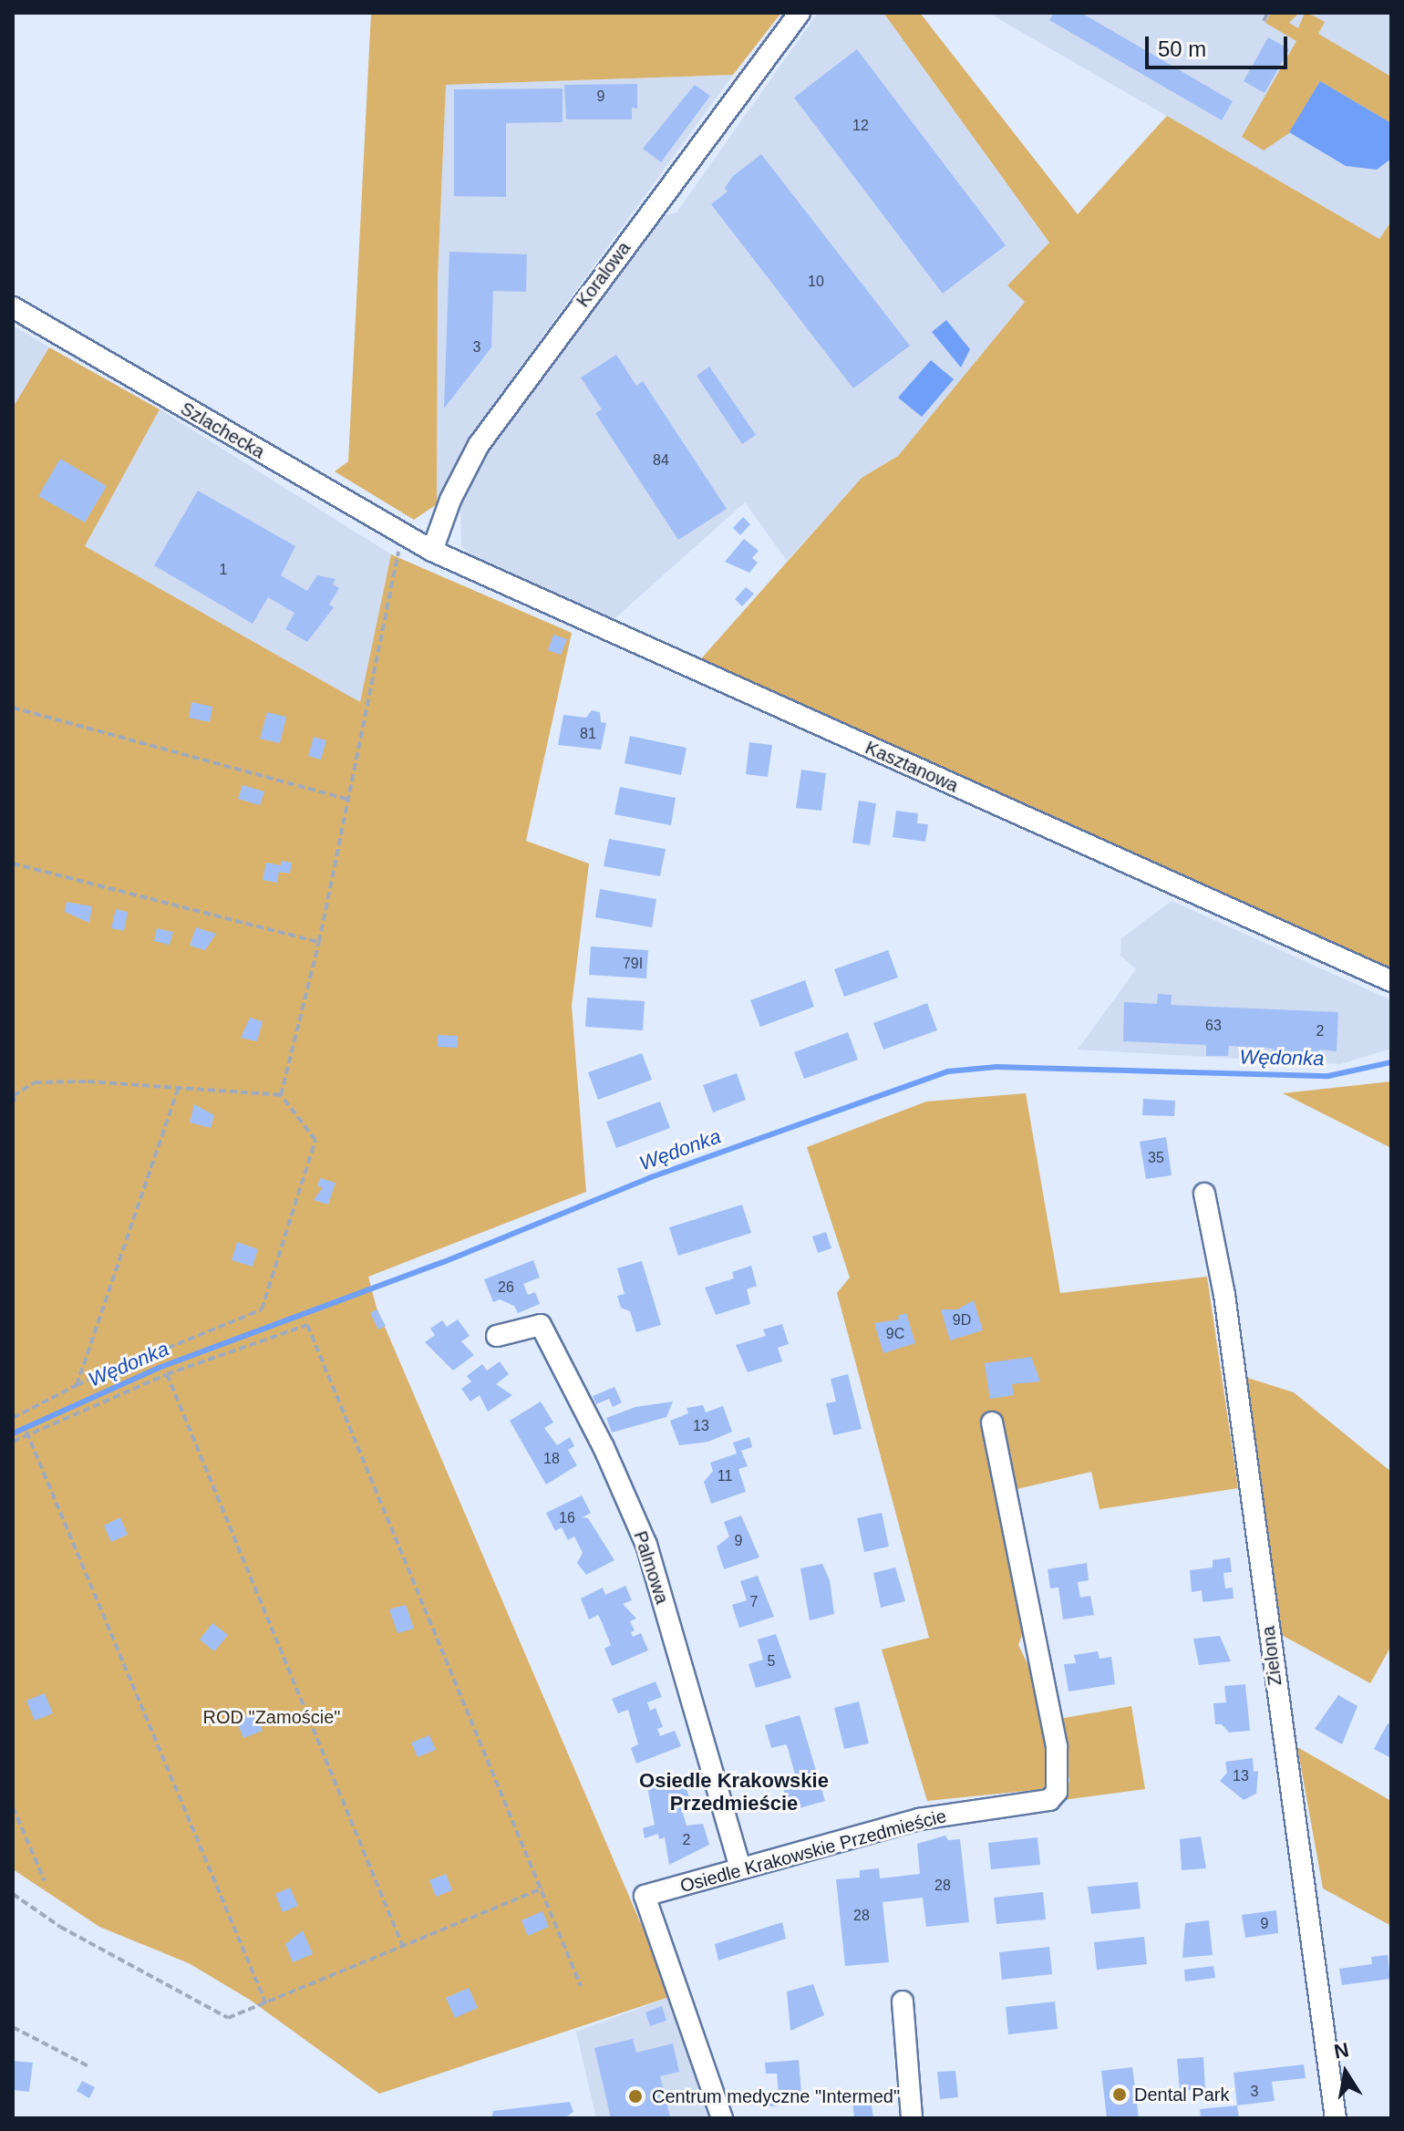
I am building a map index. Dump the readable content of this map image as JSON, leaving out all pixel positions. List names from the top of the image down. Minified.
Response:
{"streets":{"street":["Koralowa","Szlachecka","Kasztanowa","Palmowa","Zielona","Osiedle Krakowskie Przedmieście"]},"crossings":[["Koralowa","Szlachecka"],["Koralowa","Kasztanowa"],["Szlachecka","Kasztanowa"],["Palmowa","Osiedle Krakowskie Przedmieście"]],"districts":["Osiedle Krakowskie Przedmieście"],"water":["Wędonka"],"parks":["ROD \"Zamoście\""],"places":["Dental Park","Centrum medyczne \"Intermed\""],"house_numbers":["9","12","10","3","84","1","81","79I","63","2","35","26","9D","9C","13","18","11","16","9","7","5","13","2","28","28","9","3"],"scale_bar":"50 m","north":"top"}
